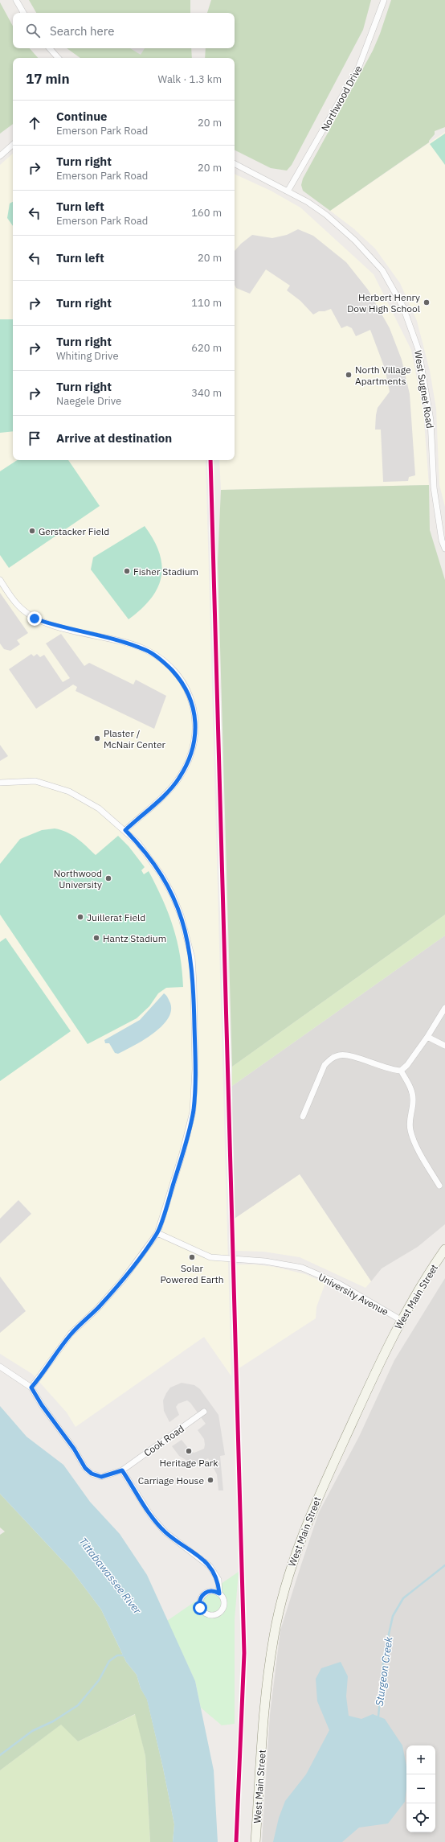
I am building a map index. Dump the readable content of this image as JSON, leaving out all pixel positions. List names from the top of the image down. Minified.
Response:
{"streets":{"street":["Northwood Drive","West Sugnet Road","University Avenue","West Main Street","Cook Road"]},"crossings":[["Northwood Drive","West Sugnet Road"],["University Avenue","West Main Street"]],"water":["Tittabawassee River","Sturgeon Creek"],"places":["Herbert Henry Dow High School","North Village Apartments","Gerstacker Field","Fisher Stadium","Plaster / McNair Center","Northwood University","Juillerat Field","Hantz Stadium","Solar Powered Earth","Heritage Park","Carriage House"],"page":{"search":"Search here","heading":["17 min","Walk · 1.3 km"],"list":[["Continue","Emerson Park Road","20 m"],["Turn right","Emerson Park Road","20 m"],["Turn left","Emerson Park Road","160 m"],["Turn left","20 m"],["Turn right","110 m"],["Turn right","Whiting Drive","620 m"],["Turn right","Naegele Drive","340 m"],"Arrive at destination"],"map_buttons":["+","−"]}}
